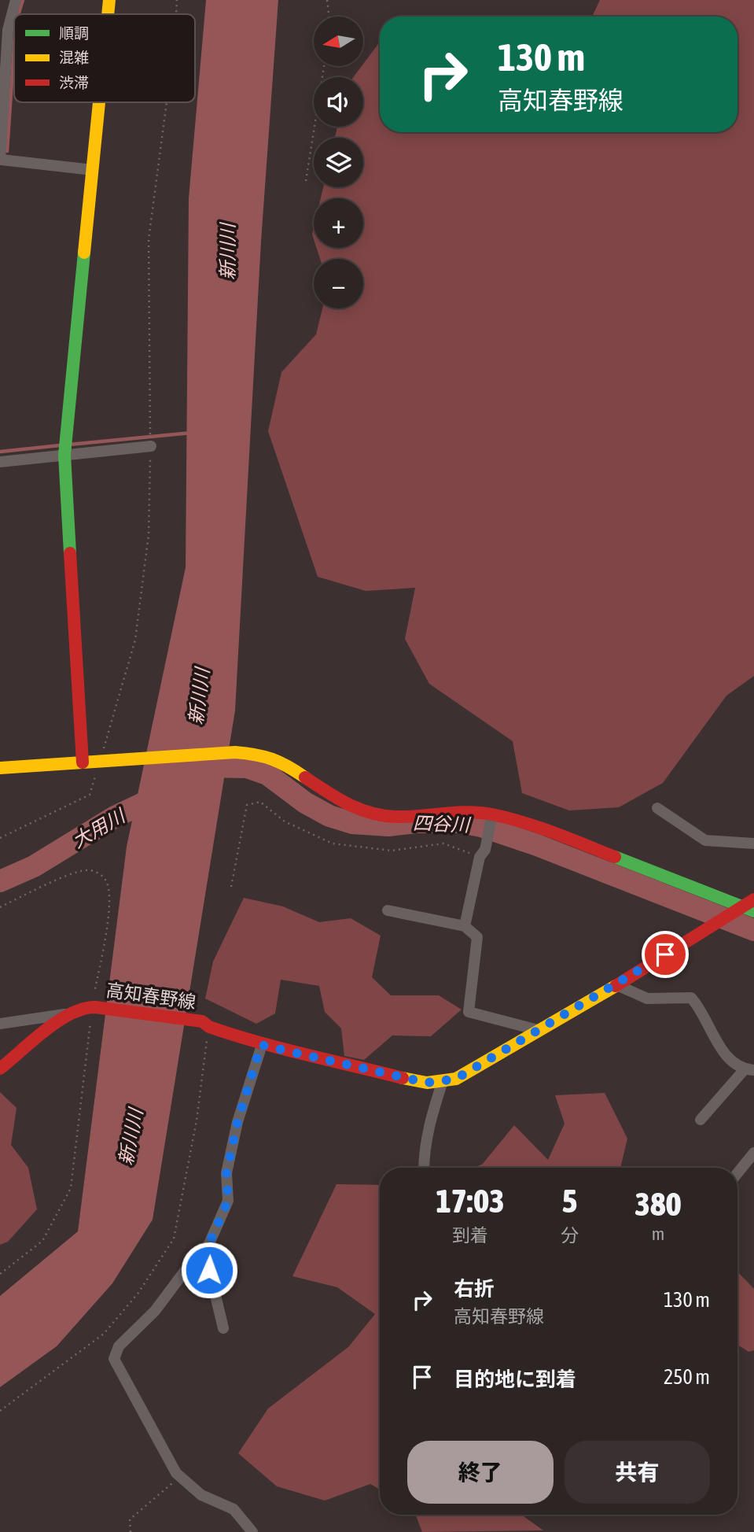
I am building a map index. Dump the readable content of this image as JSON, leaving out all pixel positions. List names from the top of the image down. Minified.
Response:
{"streets":{"street":["高知春野線"]},"water":["新川川","四谷川","大用川"],"legend":["順調","混雑","渋滞"],"north":"left","page":{"map_buttons":["+","−"],"turn":["130 m","高知春野線"],"eta":["17:03","到着","5","分","380","m"],"list":[{"name":"右折","note":"高知春野線","value":"130 m"},{"name":"目的地に到着","value":"250 m"}],"buttons":["終了","共有"]}}
